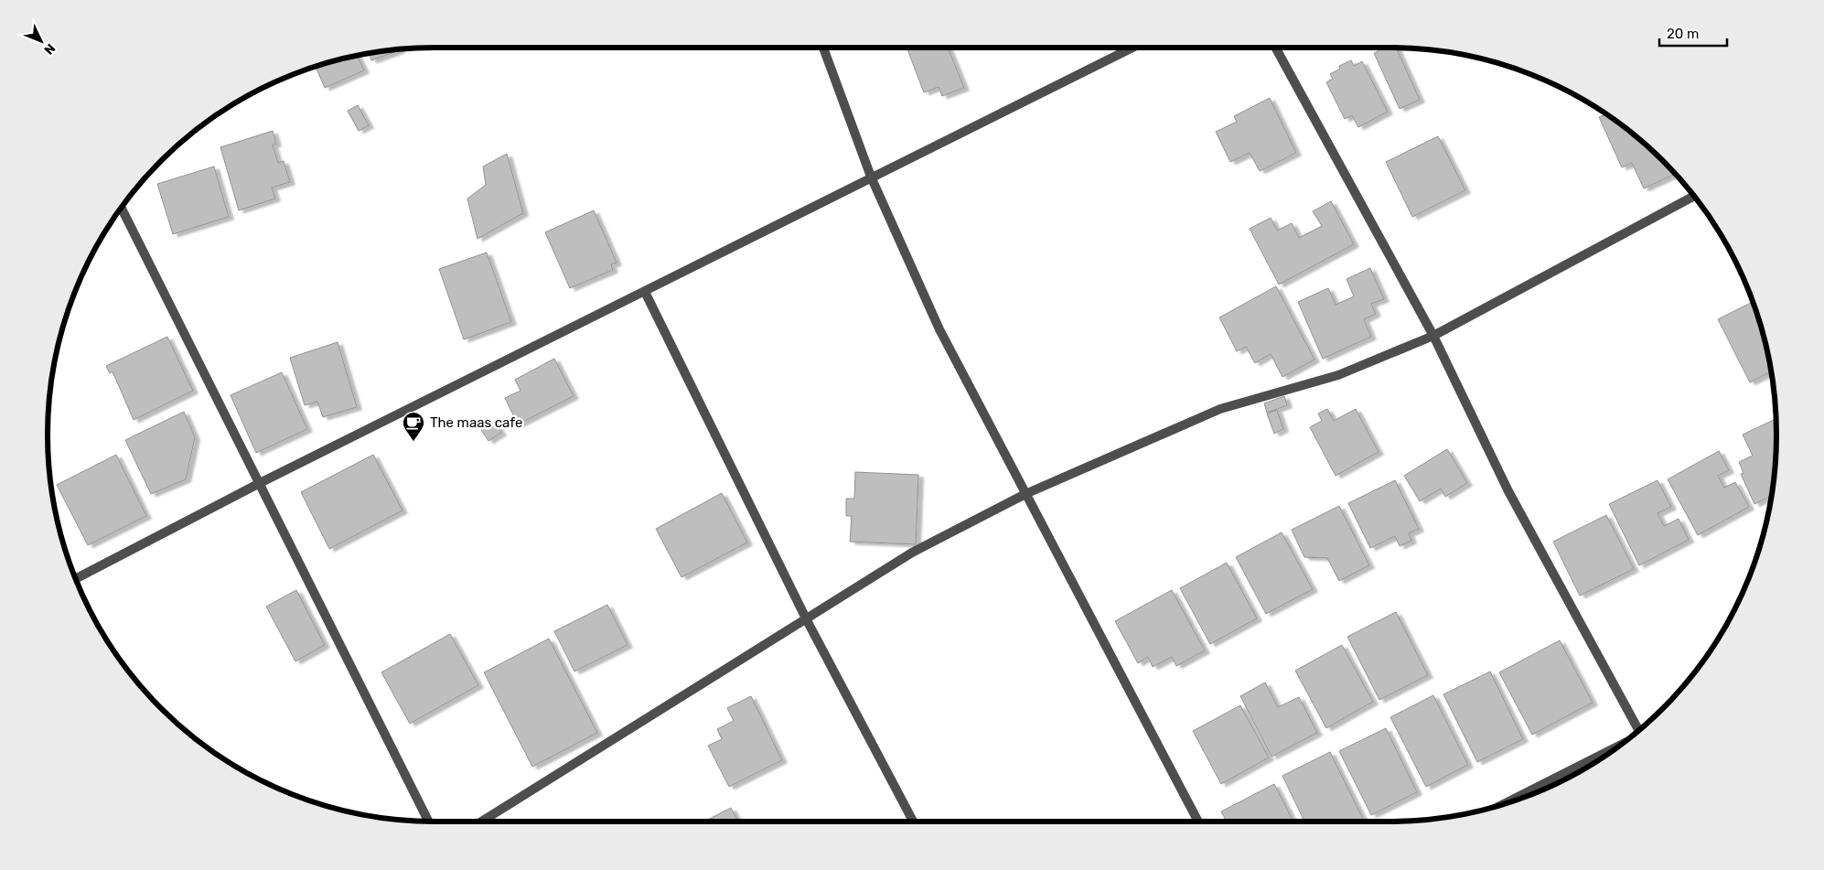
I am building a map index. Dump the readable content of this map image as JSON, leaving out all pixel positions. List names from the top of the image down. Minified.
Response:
{"places":{"cafe":["The maas cafe"]},"scale_bar":"20 m","north":"bottom right"}
